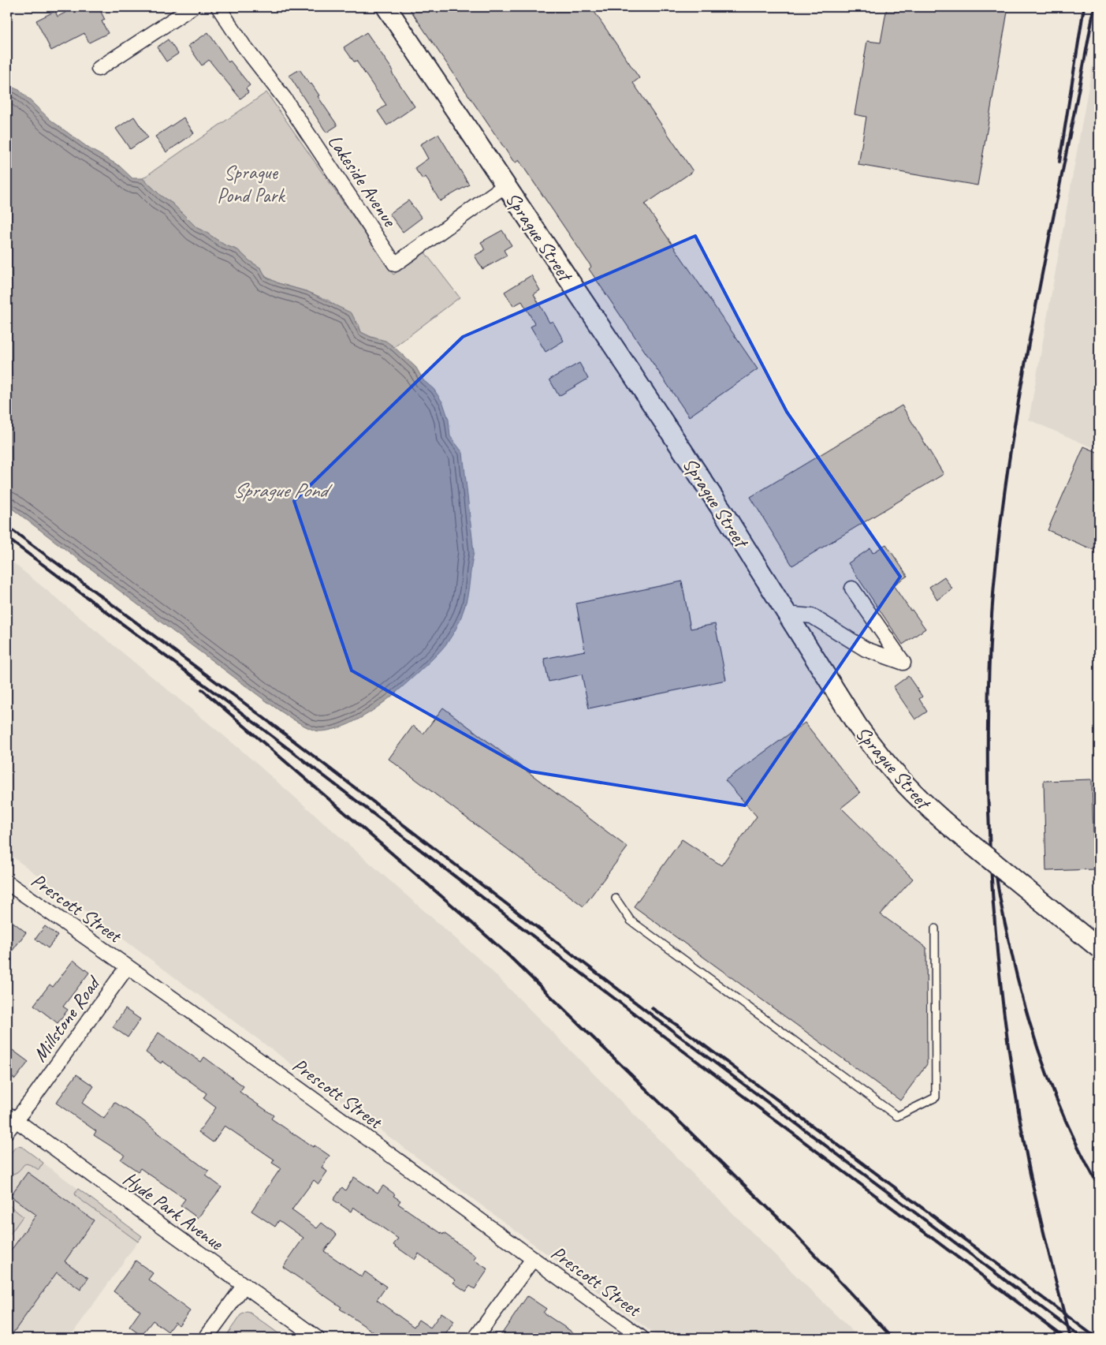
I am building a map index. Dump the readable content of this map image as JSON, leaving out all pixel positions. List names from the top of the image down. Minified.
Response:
{"streets":{"main road":["Sprague Street"],"street":["Lakeside Avenue","Prescott Street","Millstone Road","Hyde Park Avenue"]},"crossings":[["Lakeside Avenue","Sprague Street"],["Prescott Street","Millstone Road"],["Millstone Road","Hyde Park Avenue"]],"water":["Sprague Pond"],"parks":["Sprague Pond Park"]}
